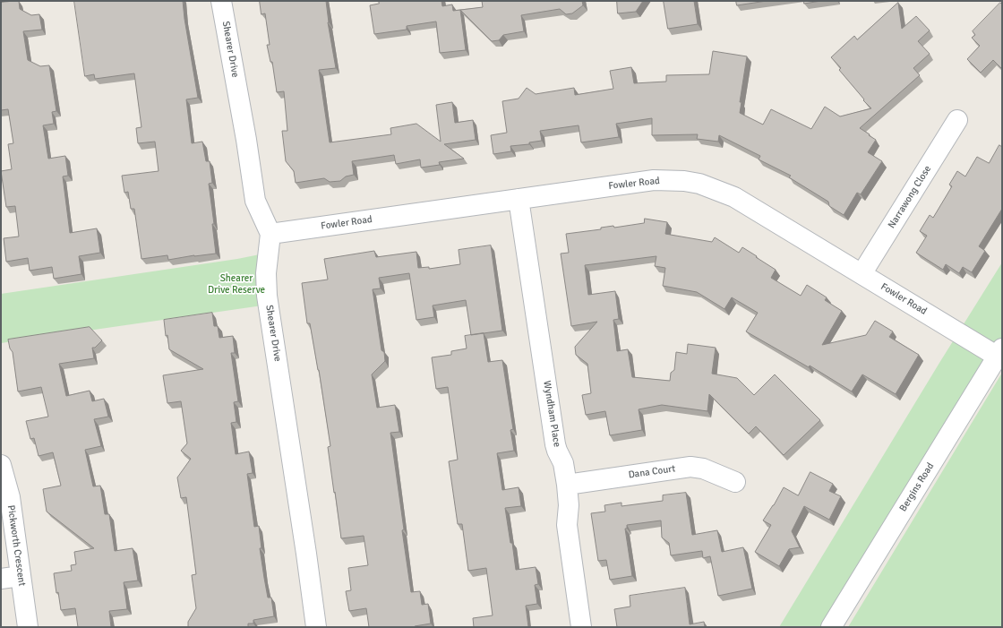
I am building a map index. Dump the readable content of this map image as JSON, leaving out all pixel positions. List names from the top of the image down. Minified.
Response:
{"streets":{"street":["Shearer Drive","Fowler Road","Narrawong Close","Wyndham Place","Dana Court","Bergins Road","Pickworth Crescent"]},"crossings":[["Shearer Drive","Fowler Road"],["Fowler Road","Narrawong Close"],["Fowler Road","Wyndham Place"],["Fowler Road","Bergins Road"],["Wyndham Place","Dana Court"]],"parks":["Shearer Drive Reserve"]}
